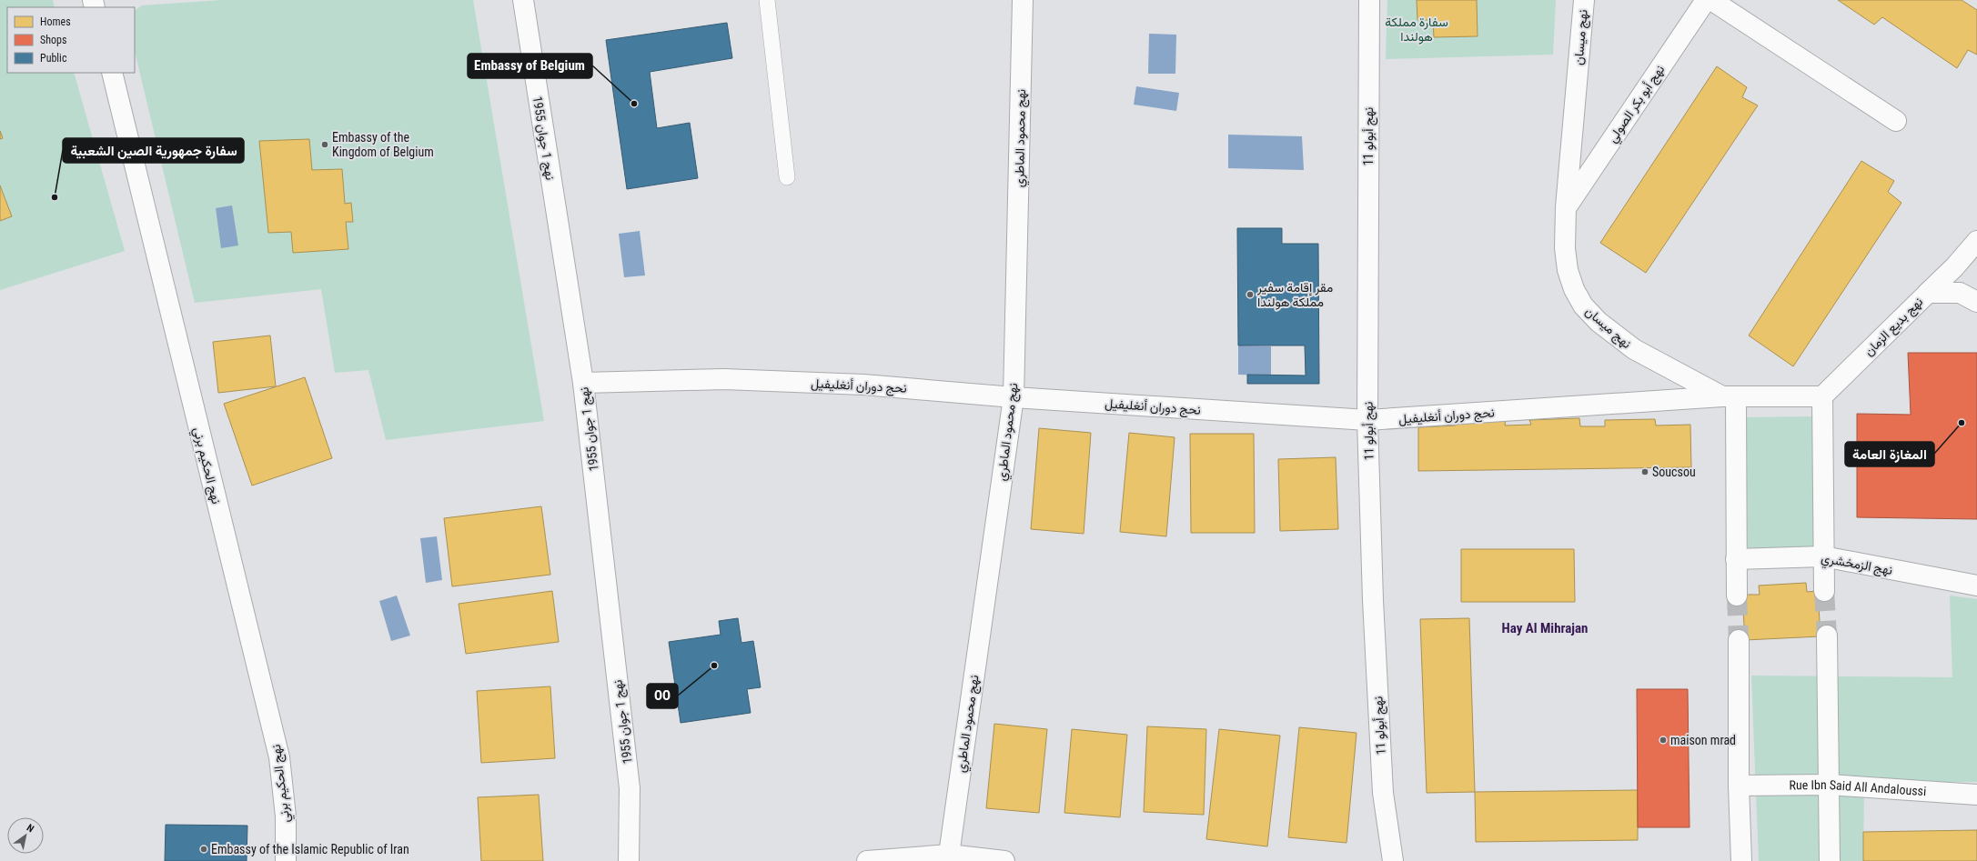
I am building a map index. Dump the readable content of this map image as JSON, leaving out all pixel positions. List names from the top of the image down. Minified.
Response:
{"streets":{"street":["نهج ميسان","نهج أبو بكر الصولي","نهج أبولو 11","نهج 1 جوان 1955","نهج محمود الماطري","نهج بديع الزمان","نحج دوران أنغليفيل","نهج الحكيم برني","نهج الزمخشري","Rue Ibn Said All Andaloussi"]},"crossings":[["نهج ميسان","نهج أبو بكر الصولي"],["نهج ميسان","نهج بديع الزمان"],["نهج ميسان","نحج دوران أنغليفيل"],["نهج أبولو 11","نحج دوران أنغليفيل"],["نهج 1 جوان 1955","نحج دوران أنغليفيل"],["نهج محمود الماطري","نحج دوران أنغليفيل"]],"districts":["Hay Al Mihrajan"],"parks":["سفارة مملكة هولندا"],"places":["Embassy of Belgium","Embassy of the Kingdom of Belgium","سفارة جمهورية الصين الشعبية","مقر إقامة سفير مملكة هولندا","المغازة العامة","Soucsou","OO","maison mrad","Embassy of the Islamic Republic of Iran"],"legend":["Homes","Shops","Public"],"north":"top right"}
